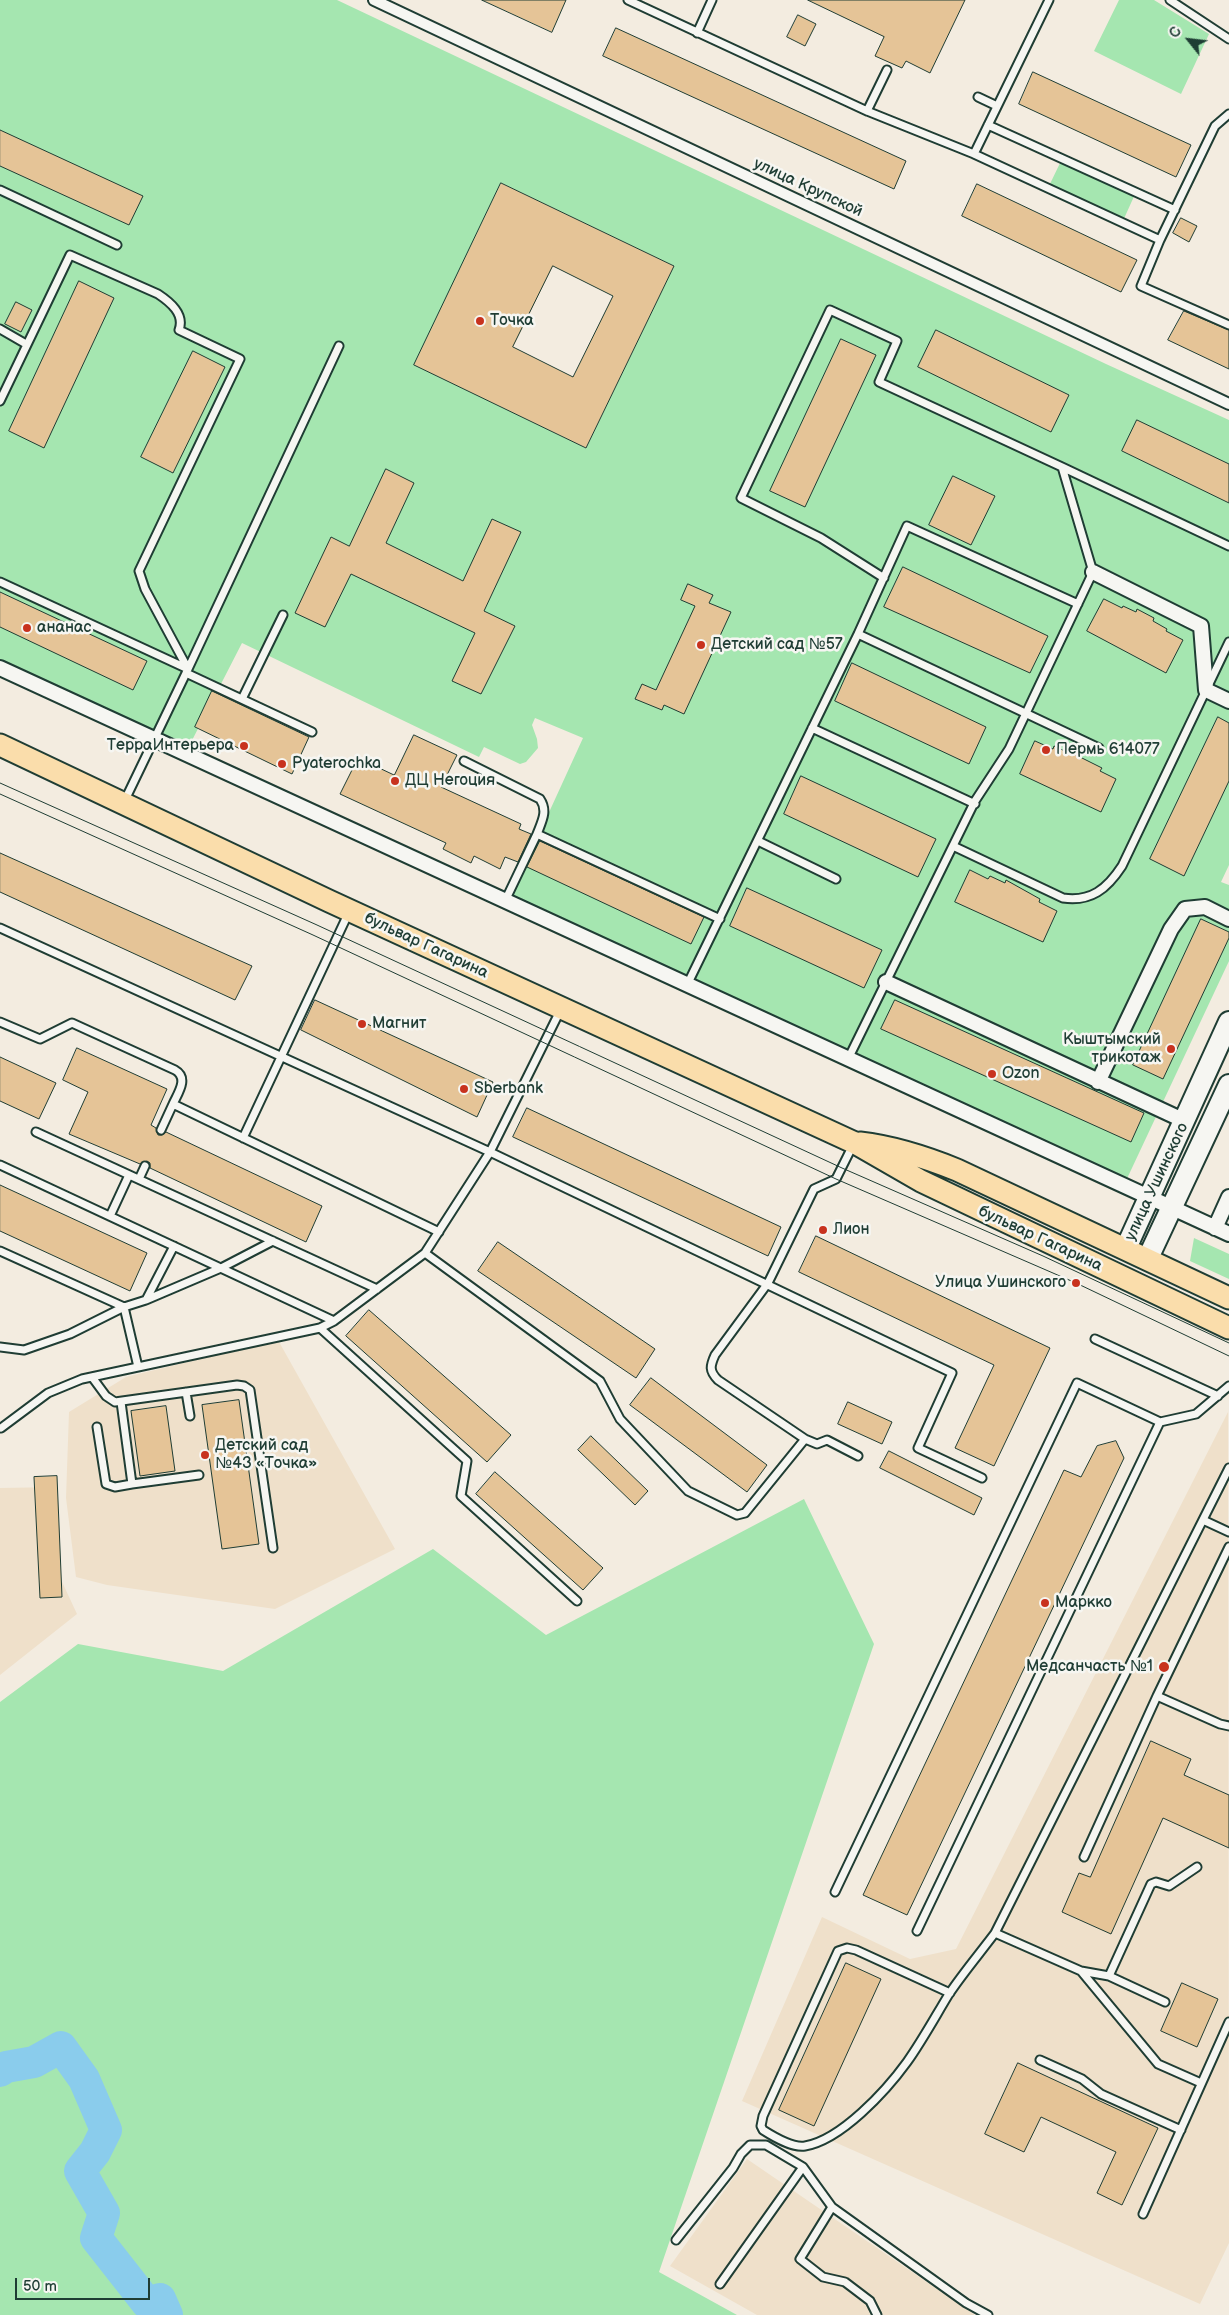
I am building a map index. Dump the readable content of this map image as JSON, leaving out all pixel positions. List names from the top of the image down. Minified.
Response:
{"streets":{"main road":["бульвар Гагарина","улица Ушинского"],"street":["улица Крупской"]},"crossings":[["бульвар Гагарина","улица Ушинского"]],"places":["Точка","ананас","Детский сад №57","ТерраИнтерьера","Пермь 614077","Pyaterochka","ДЦ Негоция","Магнит","Кыштымский трикотаж","Ozon","Sberbank","Лион","Улица Ушинского","Детский сад №43 «Точка»","Маркко","Медсанчасть №1"],"scale_bar":"50 m","north":"top left"}
